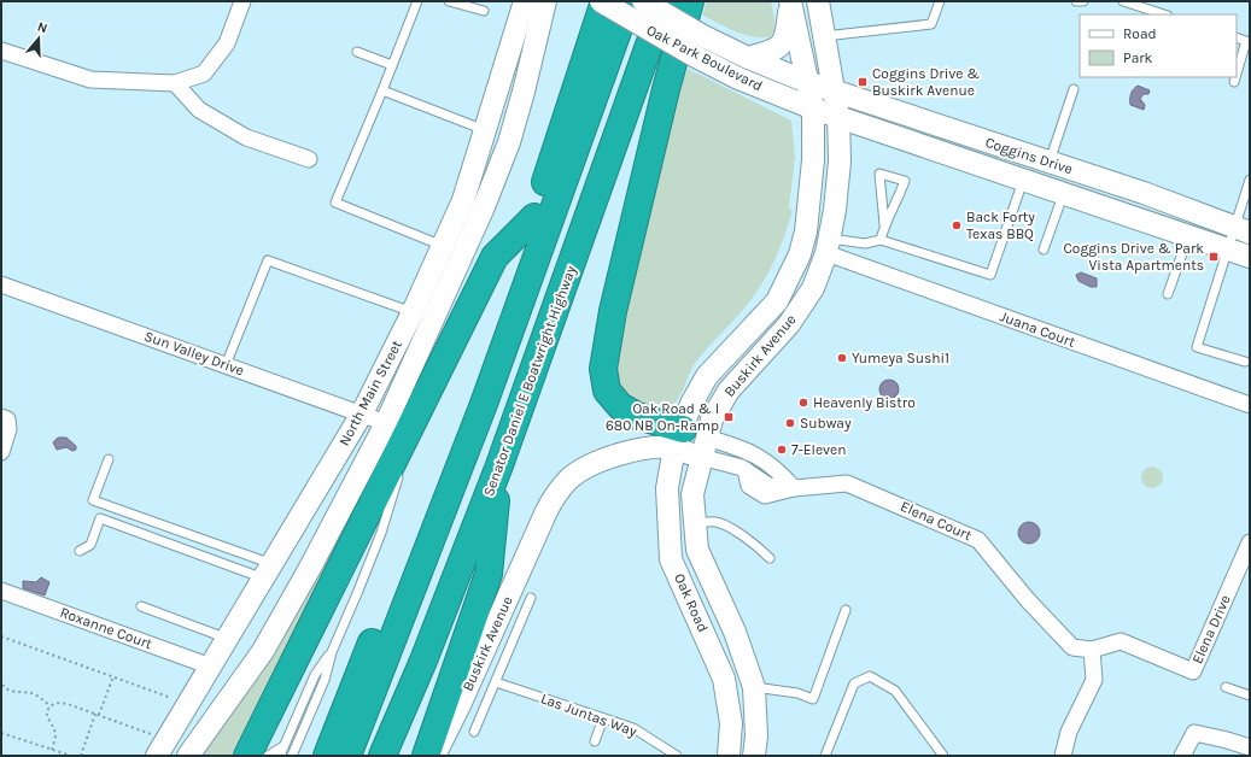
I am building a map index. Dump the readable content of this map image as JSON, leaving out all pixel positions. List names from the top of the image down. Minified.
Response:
{"streets":{"highway":["Senator Daniel E Boatwright Highway"],"main road":["Oak Park Boulevard","Coggins Drive","Buskirk Avenue","North Main Street","Oak Road"],"street":["Juana Court","Sun Valley Drive","Elena Court","Roxanne Court","Elena Drive"],"lane":["Las Juntas Way"]},"crossings":[["Oak Park Boulevard","Coggins Drive"],["Oak Park Boulevard","Buskirk Avenue"],["Coggins Drive","Buskirk Avenue"],["Juana Court","Buskirk Avenue"],["Sun Valley Drive","North Main Street"],["Buskirk Avenue","Elena Court"],["Buskirk Avenue","Oak Road"],["North Main Street","Roxanne Court"],["Elena Court","Oak Road"],["Elena Court","Elena Drive"]],"places":{"transit":["Coggins Drive & Buskirk Avenue","Coggins Drive & Park Vista Apartments","Oak Road & I 680 NB On-Ramp"],"other":["Back Forty Texas BBQ","Yumeya Sushi1","Heavenly Bistro","Subway","7-Eleven"]},"legend":["Road","Park"],"north":"top"}
